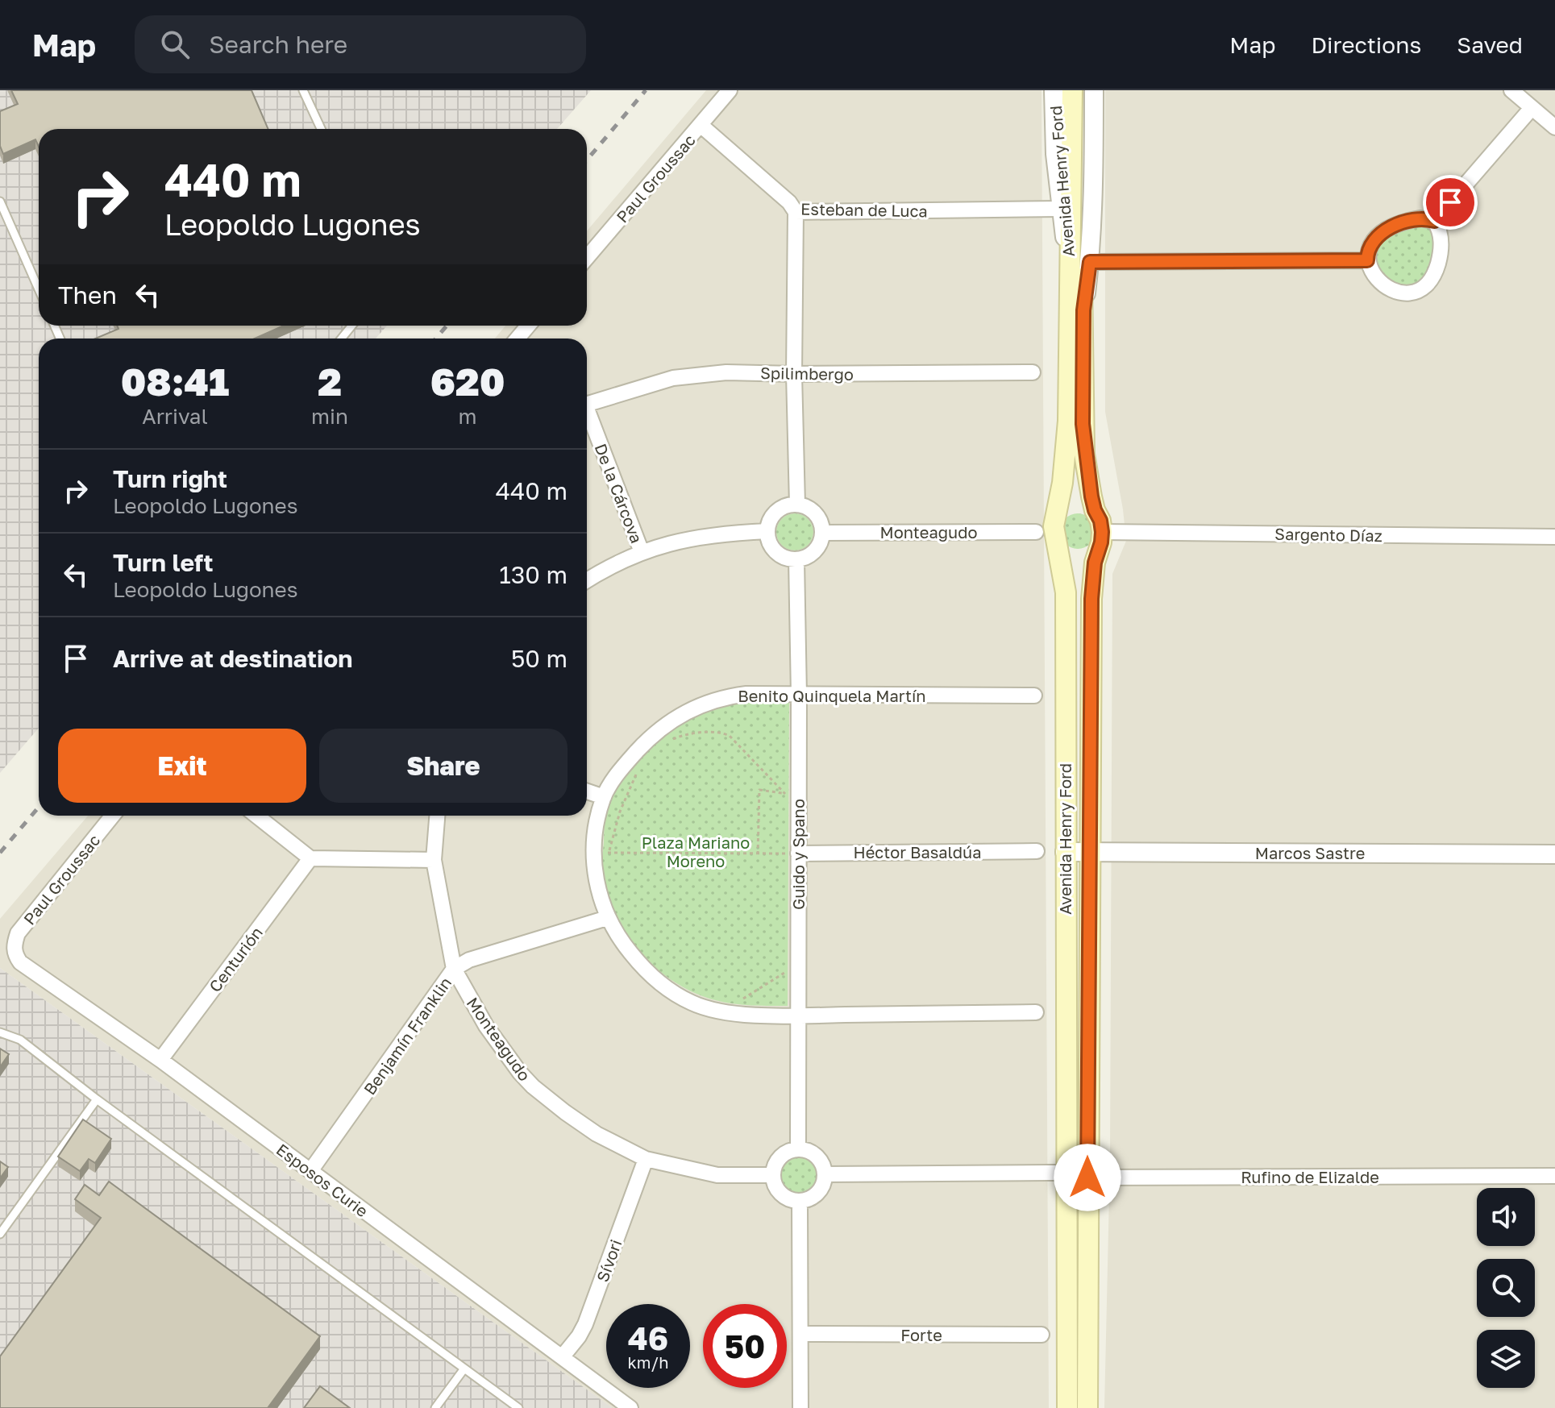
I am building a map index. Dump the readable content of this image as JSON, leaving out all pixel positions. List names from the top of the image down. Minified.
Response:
{"streets":{"main road":["Avenida Henry Ford"],"street":["Paul Groussac","Esteban de Luca","Spilimbergo","De la Cárcova","Monteagudo","Sargento Díaz","Benito Quinquela Martín","Héctor Basaldúa","Marcos Sastre","Guido y Spano","Centurión","Benjamín Franklin","Rufino de Elizalde","Esposos Curie","Sívori","Forte"]},"crossings":[["Paul Groussac","Esteban de Luca"],["Paul Groussac","Esposos Curie"],["Avenida Henry Ford","Esteban de Luca"],["Avenida Henry Ford","Sargento Díaz"],["Avenida Henry Ford","Marcos Sastre"],["Avenida Henry Ford","Rufino de Elizalde"],["Monteagudo","Guido y Spano"],["Monteagudo","Benjamín Franklin"],["Monteagudo","Sívori"],["Benito Quinquela Martín","Guido y Spano"],["Benito Quinquela Martín","Benjamín Franklin"],["Héctor Basaldúa","Guido y Spano"],["Centurión","Esposos Curie"],["Benjamín Franklin","Esposos Curie"],["Esposos Curie","Sívori"]],"parks":["Plaza Mariano Moreno"],"page":{"header":"Map","search":"Search here","nav":["Map","Directions","Saved"],"turn":["440 m","Leopoldo Lugones"],"then":"Then","eta":["08:41","Arrival","2","min","620","m"],"list":[{"name":"Turn right","note":"Leopoldo Lugones","value":"440 m"},{"name":"Turn left","note":"Leopoldo Lugones","value":"130 m"},{"name":"Arrive at destination","value":"50 m"}],"buttons":["Exit","Share"],"speed":"46 km/h","limit":"50"}}
